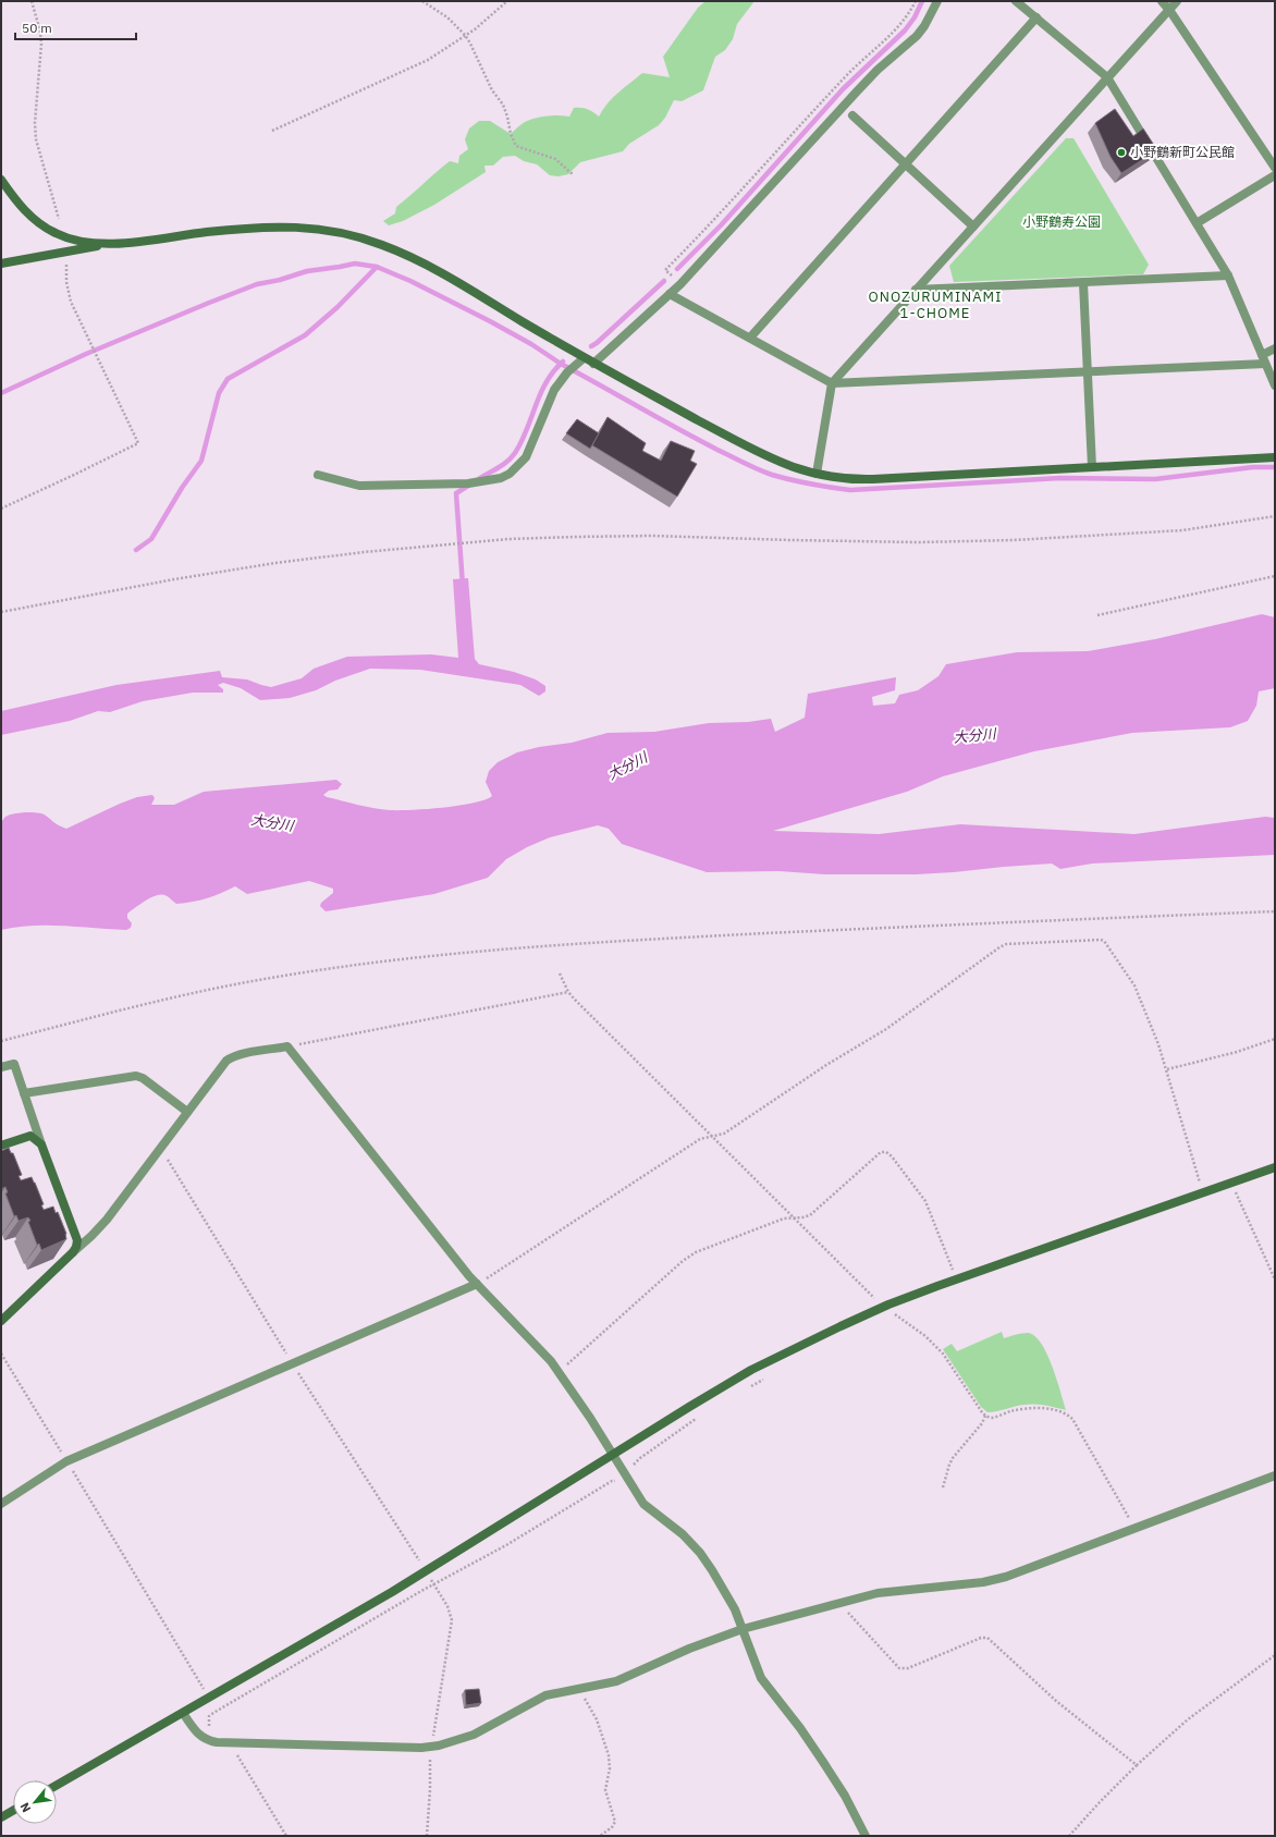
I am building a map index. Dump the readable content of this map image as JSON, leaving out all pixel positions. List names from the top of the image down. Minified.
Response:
{"districts":["ONOZURUMINAMI 1-CHOME"],"water":["大分川"],"parks":["小野鶴寿公園"],"places":["小野鶴新町公民館"],"scale_bar":"50 m","north":"bottom left"}
